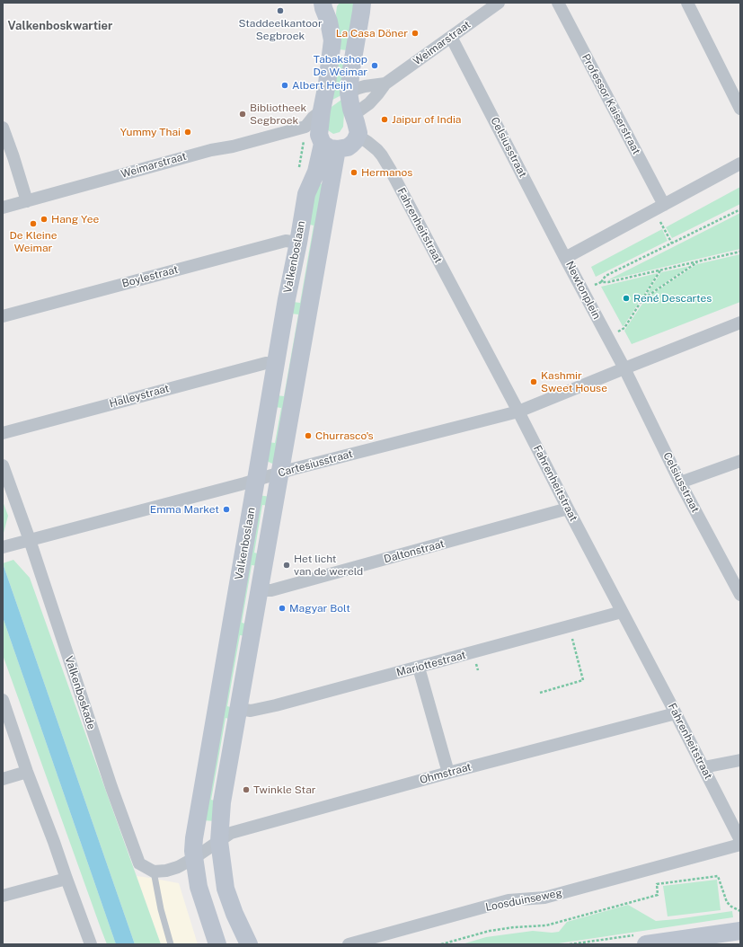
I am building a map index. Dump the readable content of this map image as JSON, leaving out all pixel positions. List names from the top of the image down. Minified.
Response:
{"streets":{"street":["Weimarstraat","Professor Kaiserstraat","Celsiusstraat","Fahrenheitstraat","Valkenboslaan","Boylestraat","Newtonplein","Halleystraat","Cartesiusstraat","Daltonstraat","Mariottestraat","Valkenboskade","Ohmstraat","Loosduinseweg"]},"crossings":[["Weimarstraat","Celsiusstraat"],["Weimarstraat","Valkenboslaan"],["Professor Kaiserstraat","Newtonplein"],["Celsiusstraat","Newtonplein"],["Celsiusstraat","Cartesiusstraat"],["Fahrenheitstraat","Cartesiusstraat"],["Fahrenheitstraat","Daltonstraat"],["Fahrenheitstraat","Mariottestraat"],["Fahrenheitstraat","Ohmstraat"],["Valkenboslaan","Boylestraat"],["Valkenboslaan","Halleystraat"],["Valkenboslaan","Cartesiusstraat"],["Valkenboslaan","Daltonstraat"],["Valkenboslaan","Mariottestraat"],["Valkenboslaan","Ohmstraat"],["Newtonplein","Cartesiusstraat"],["Cartesiusstraat","Valkenboskade"]],"districts":["Valkenboskwartier"],"places":["Staddeelkantoor Segbroek","La Casa Döner","Tabakshop De Weimar","Albert Heijn","Bibliotheek Segbroek","Jaipur of India","Yummy Thai","Hermanos","Hang Yee","De Kleine Weimar","René Descartes","Kashmir Sweet House","Churrasco's","Emma Market","Het licht van de wereld","Magyar Bolt","Twinkle Star"]}
